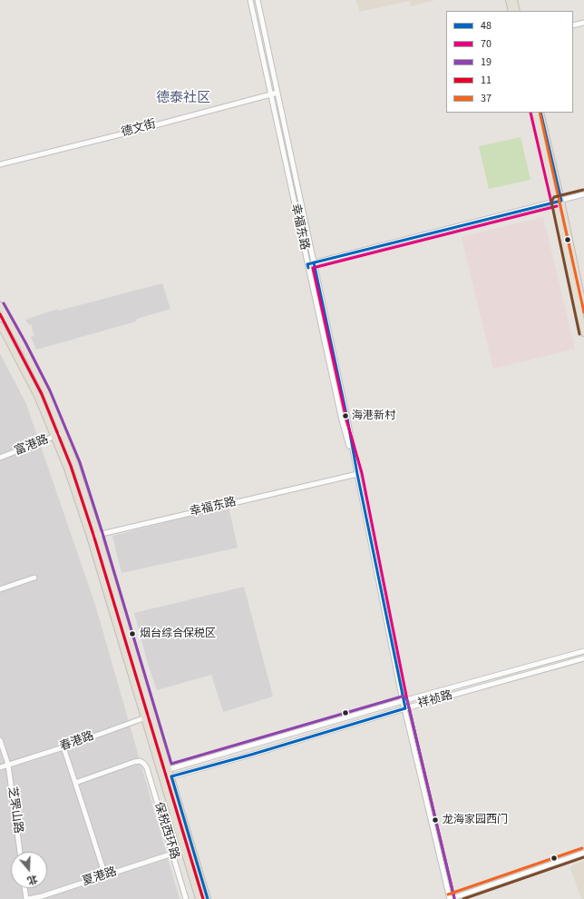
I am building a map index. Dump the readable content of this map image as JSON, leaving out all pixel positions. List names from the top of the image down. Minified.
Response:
{"streets":{"street":["德文街","幸福东路","富港路","祥祯路","春港路","芝罘山路","保税西环路","夏港路"]},"crossings":[["德文街","幸福东路"],["幸福东路","祥祯路"],["春港路","芝罘山路"],["保税西环路","夏港路"]],"districts":["德泰社区"],"places":["海港新村","烟台综合保税区","龙海家园西门"],"lines":["transit line 48","transit line 70","transit line 37","transit line 19","transit line 11"],"legend":["48","70","19","11","37"],"north":"bottom"}
